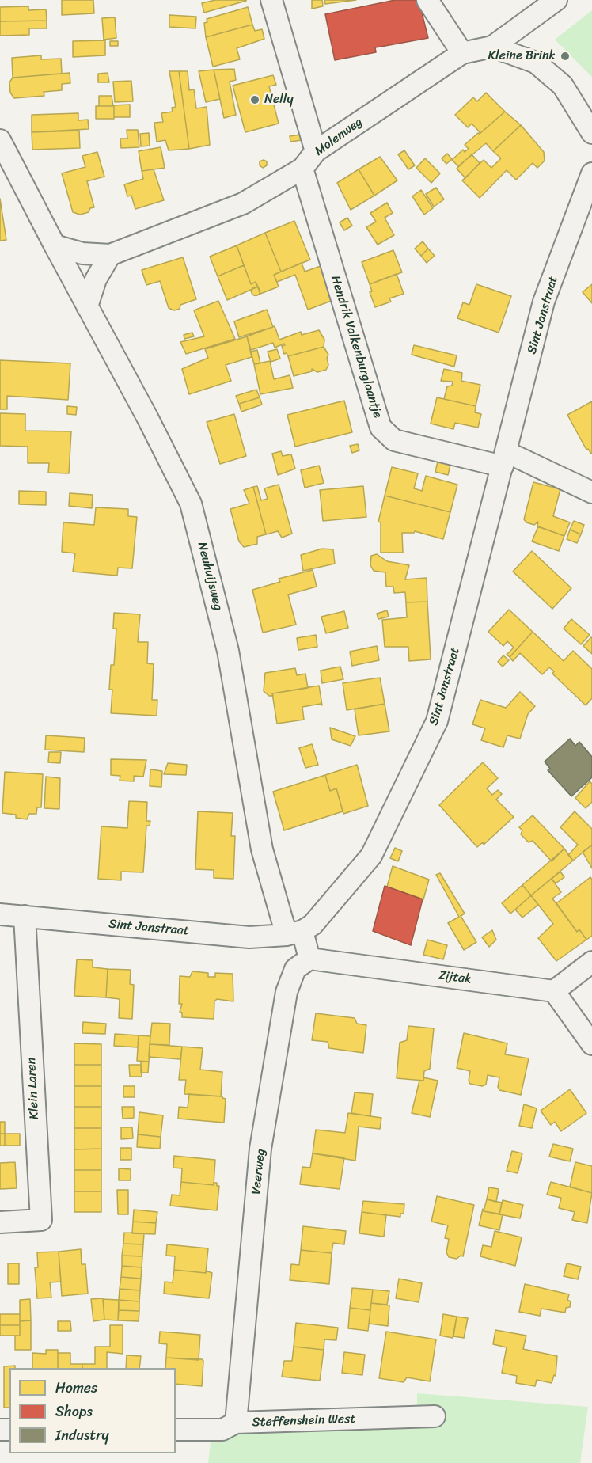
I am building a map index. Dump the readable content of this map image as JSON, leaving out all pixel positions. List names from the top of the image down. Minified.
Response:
{"streets":{"street":["Molenweg","Sint Janstraat","Hendrik Valkenburglaantje","Neuhuijsweg","Zijtak","Klein Laren","Veerweg","Steffenshein West"]},"crossings":[["Molenweg","Hendrik Valkenburglaantje"],["Molenweg","Neuhuijsweg"],["Sint Janstraat","Hendrik Valkenburglaantje"],["Sint Janstraat","Neuhuijsweg"],["Sint Janstraat","Klein Laren"],["Zijtak","Veerweg"],["Veerweg","Steffenshein West"]],"places":["Kleine Brink","Nelly"],"legend":["Homes","Shops","Industry"]}
